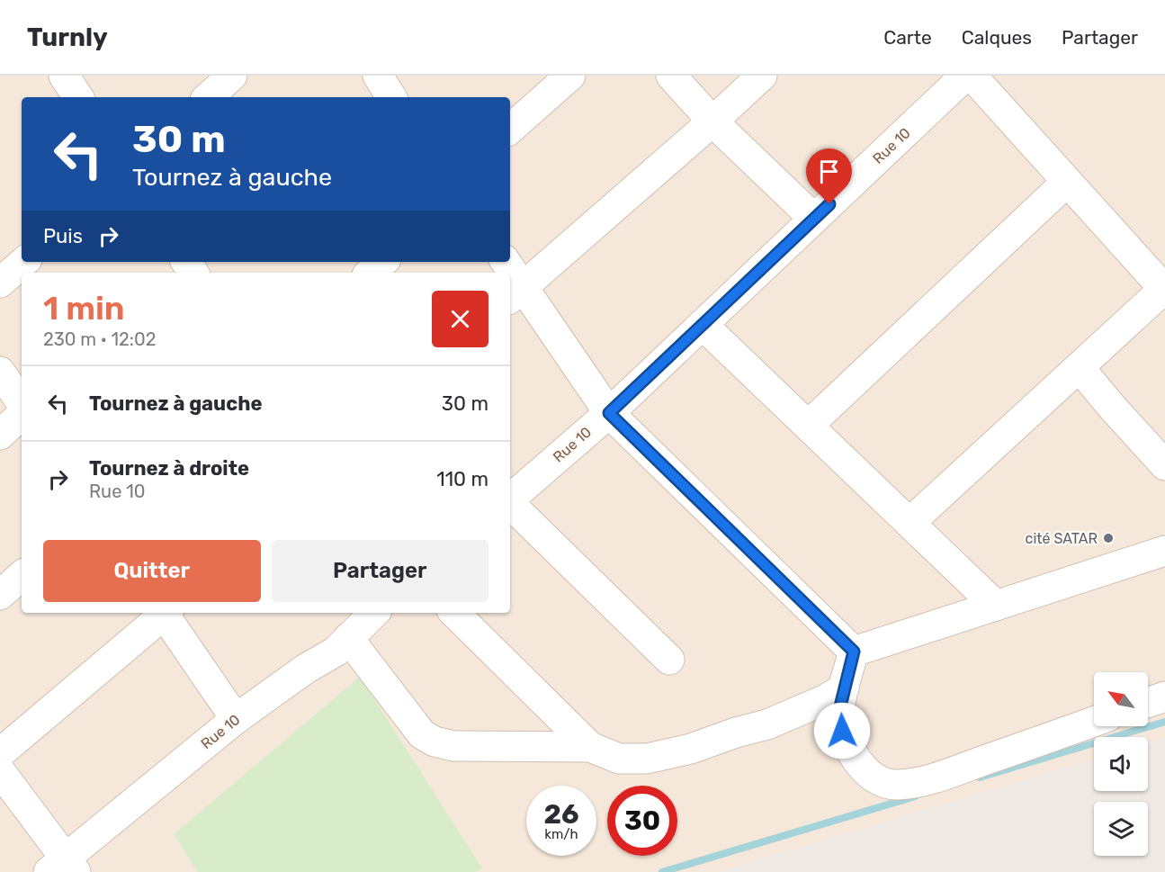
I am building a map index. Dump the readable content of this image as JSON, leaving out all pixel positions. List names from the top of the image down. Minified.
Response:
{"streets":{"street":["Rue 10"]},"places":["cité SATAR"],"north":"top left","page":{"header":"Turnly","nav":["Carte","Calques","Partager"],"turn":["30 m","Tournez à gauche"],"then":"Puis","heading":["1 min","230 m · 12:02"],"list":[{"name":"Tournez à gauche","value":"30 m"},{"name":"Tournez à droite","note":"Rue 10","value":"110 m"}],"buttons":["Quitter","Partager"],"speed":"26 km/h","limit":"30"}}
